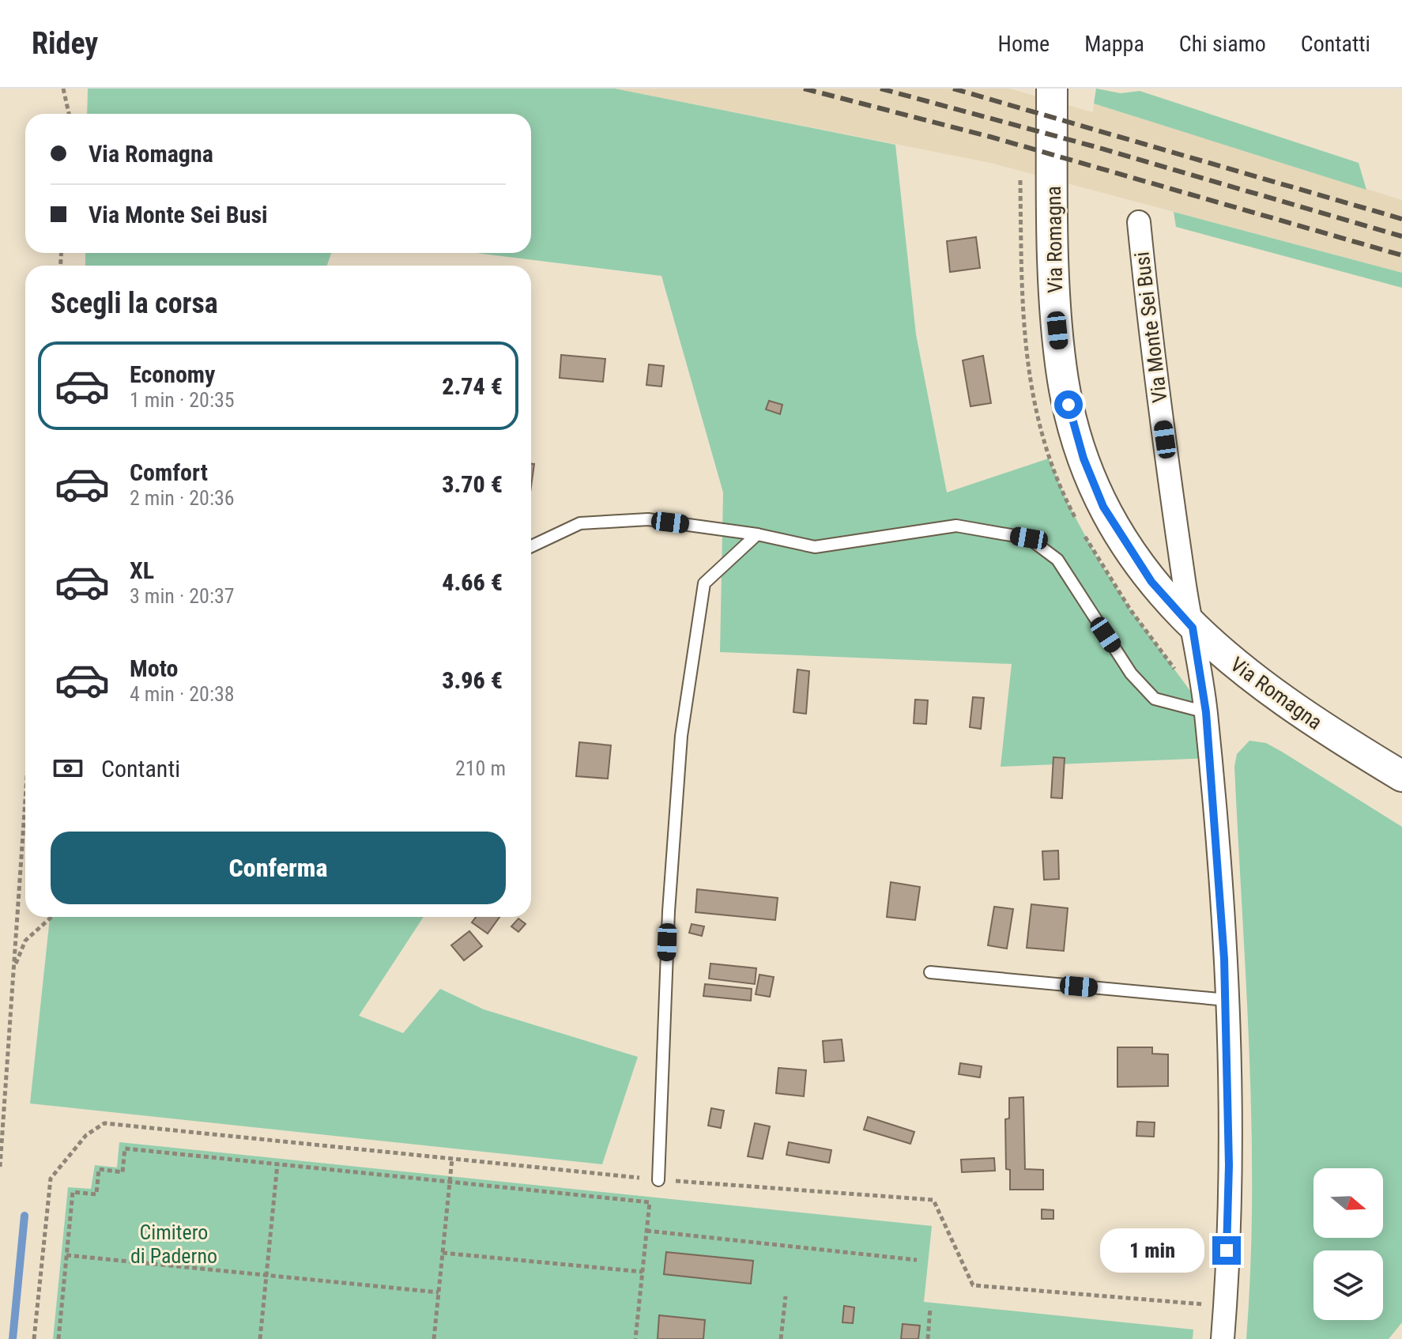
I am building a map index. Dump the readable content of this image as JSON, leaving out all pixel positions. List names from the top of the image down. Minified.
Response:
{"streets":{"main road":["Via Romagna"],"street":["Via Monte Sei Busi"]},"crossings":[["Via Romagna","Via Monte Sei Busi"]],"parks":["Cimitero di Paderno"],"north":"right","page":{"header":"Ridey","nav":["Home","Mappa","Chi siamo","Contatti"],"banner":["Via Romagna","Via Monte Sei Busi"],"heading":"Scegli la corsa","list":[{"name":"Economy","note":"1 min · 20:35","value":"2.74 €"},{"name":"Comfort","note":"2 min · 20:36","value":"3.70 €"},{"name":"XL","note":"3 min · 20:37","value":"4.66 €"},{"name":"Moto","note":"4 min · 20:38","value":"3.96 €"}],"pay":["Contanti","210 m"],"buttons":"Conferma","bubble":"1 min"}}
